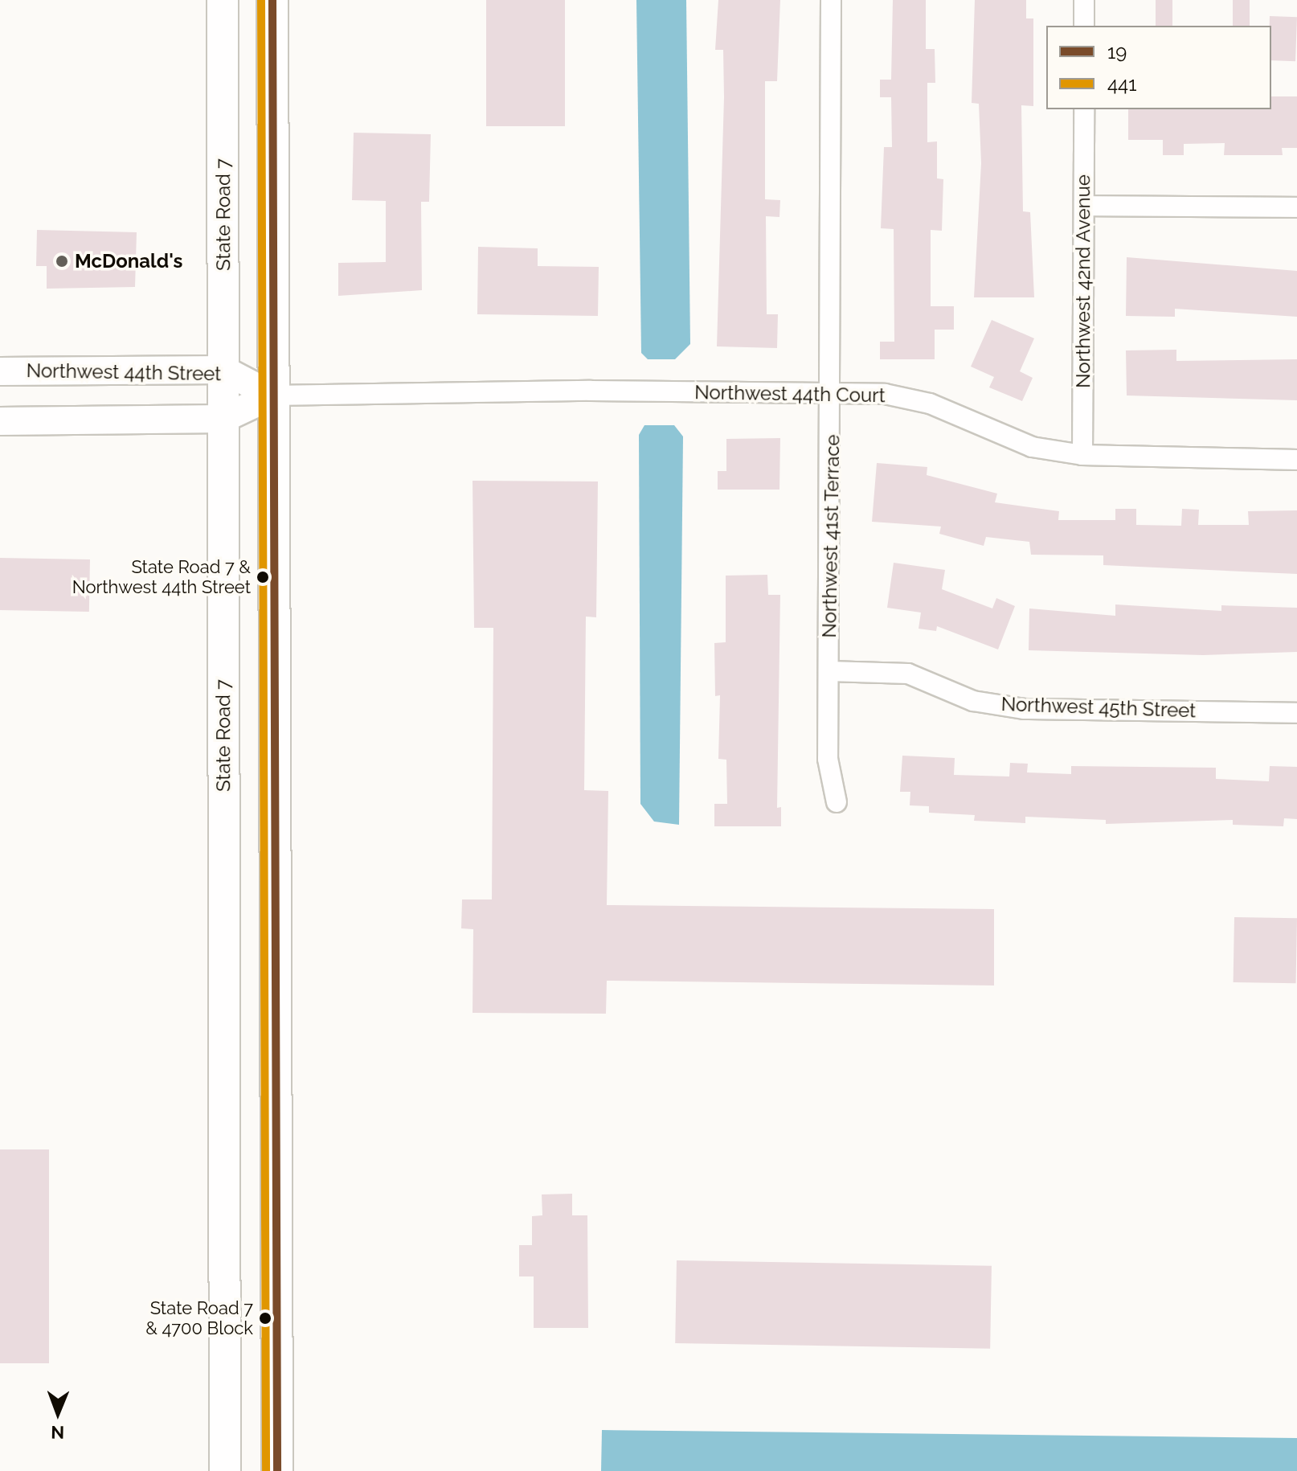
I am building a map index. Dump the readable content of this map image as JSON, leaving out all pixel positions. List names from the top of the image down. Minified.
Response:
{"streets":{"main road":["State Road 7"],"street":["Northwest 42nd Avenue","Northwest 44th Street","Northwest 44th Court","Northwest 41st Terrace","Northwest 45th Street"]},"crossings":[["State Road 7","Northwest 44th Street"],["Northwest 42nd Avenue","Northwest 44th Court"],["Northwest 44th Street","Northwest 44th Court"],["Northwest 44th Court","Northwest 41st Terrace"],["Northwest 41st Terrace","Northwest 45th Street"]],"places":["McDonald's","State Road 7 & Northwest 44th Street","State Road 7 & 4700 Block"],"lines":["transit line 19","transit line 441"],"legend":["19","441"],"north":"bottom"}
